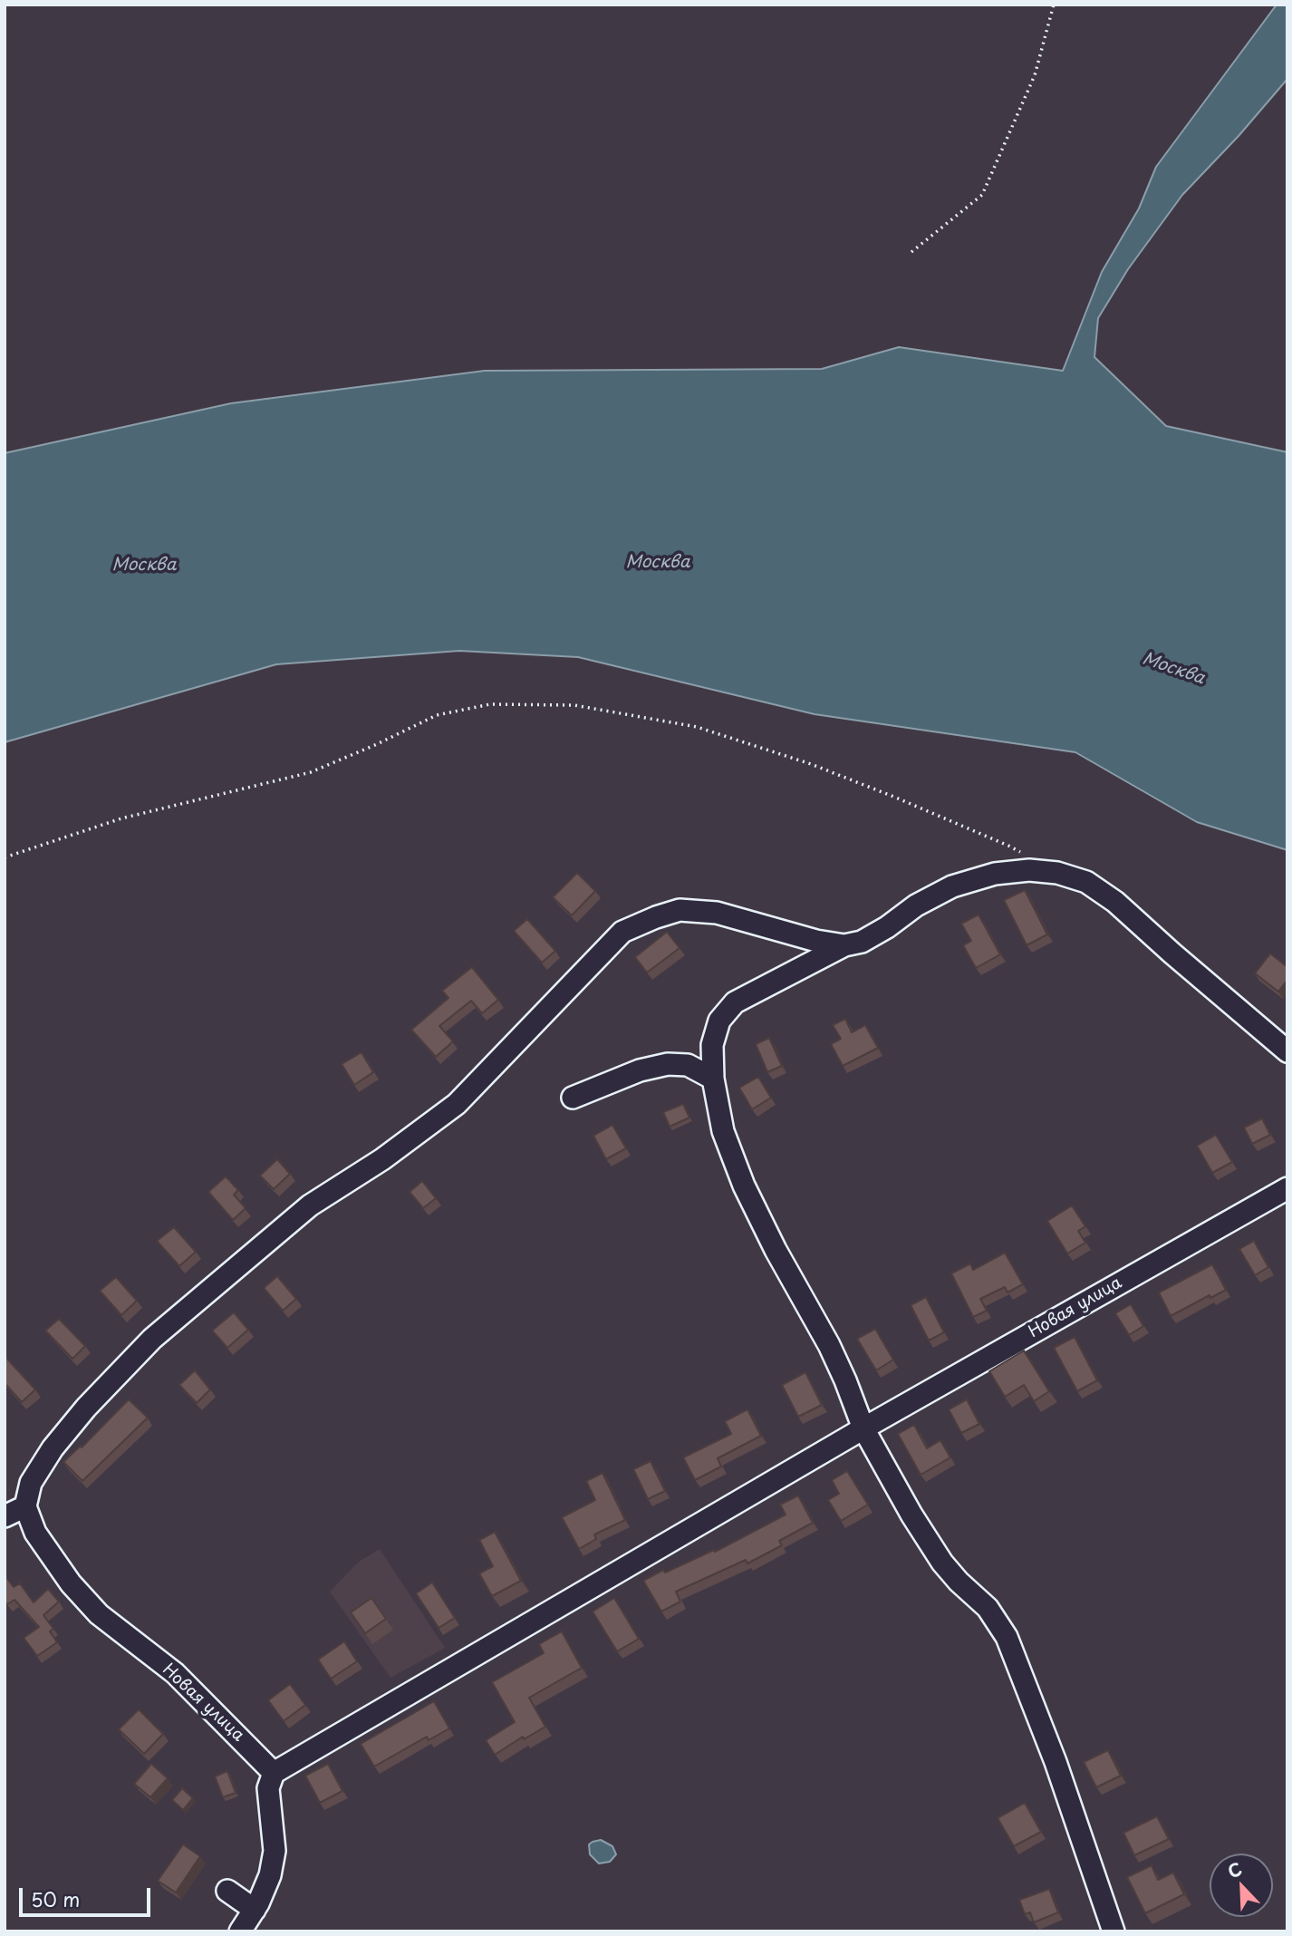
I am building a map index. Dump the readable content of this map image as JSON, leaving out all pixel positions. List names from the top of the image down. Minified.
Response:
{"streets":{"street":["Новая улица"]},"water":["Москва"],"scale_bar":"50 m","north":"top left"}
